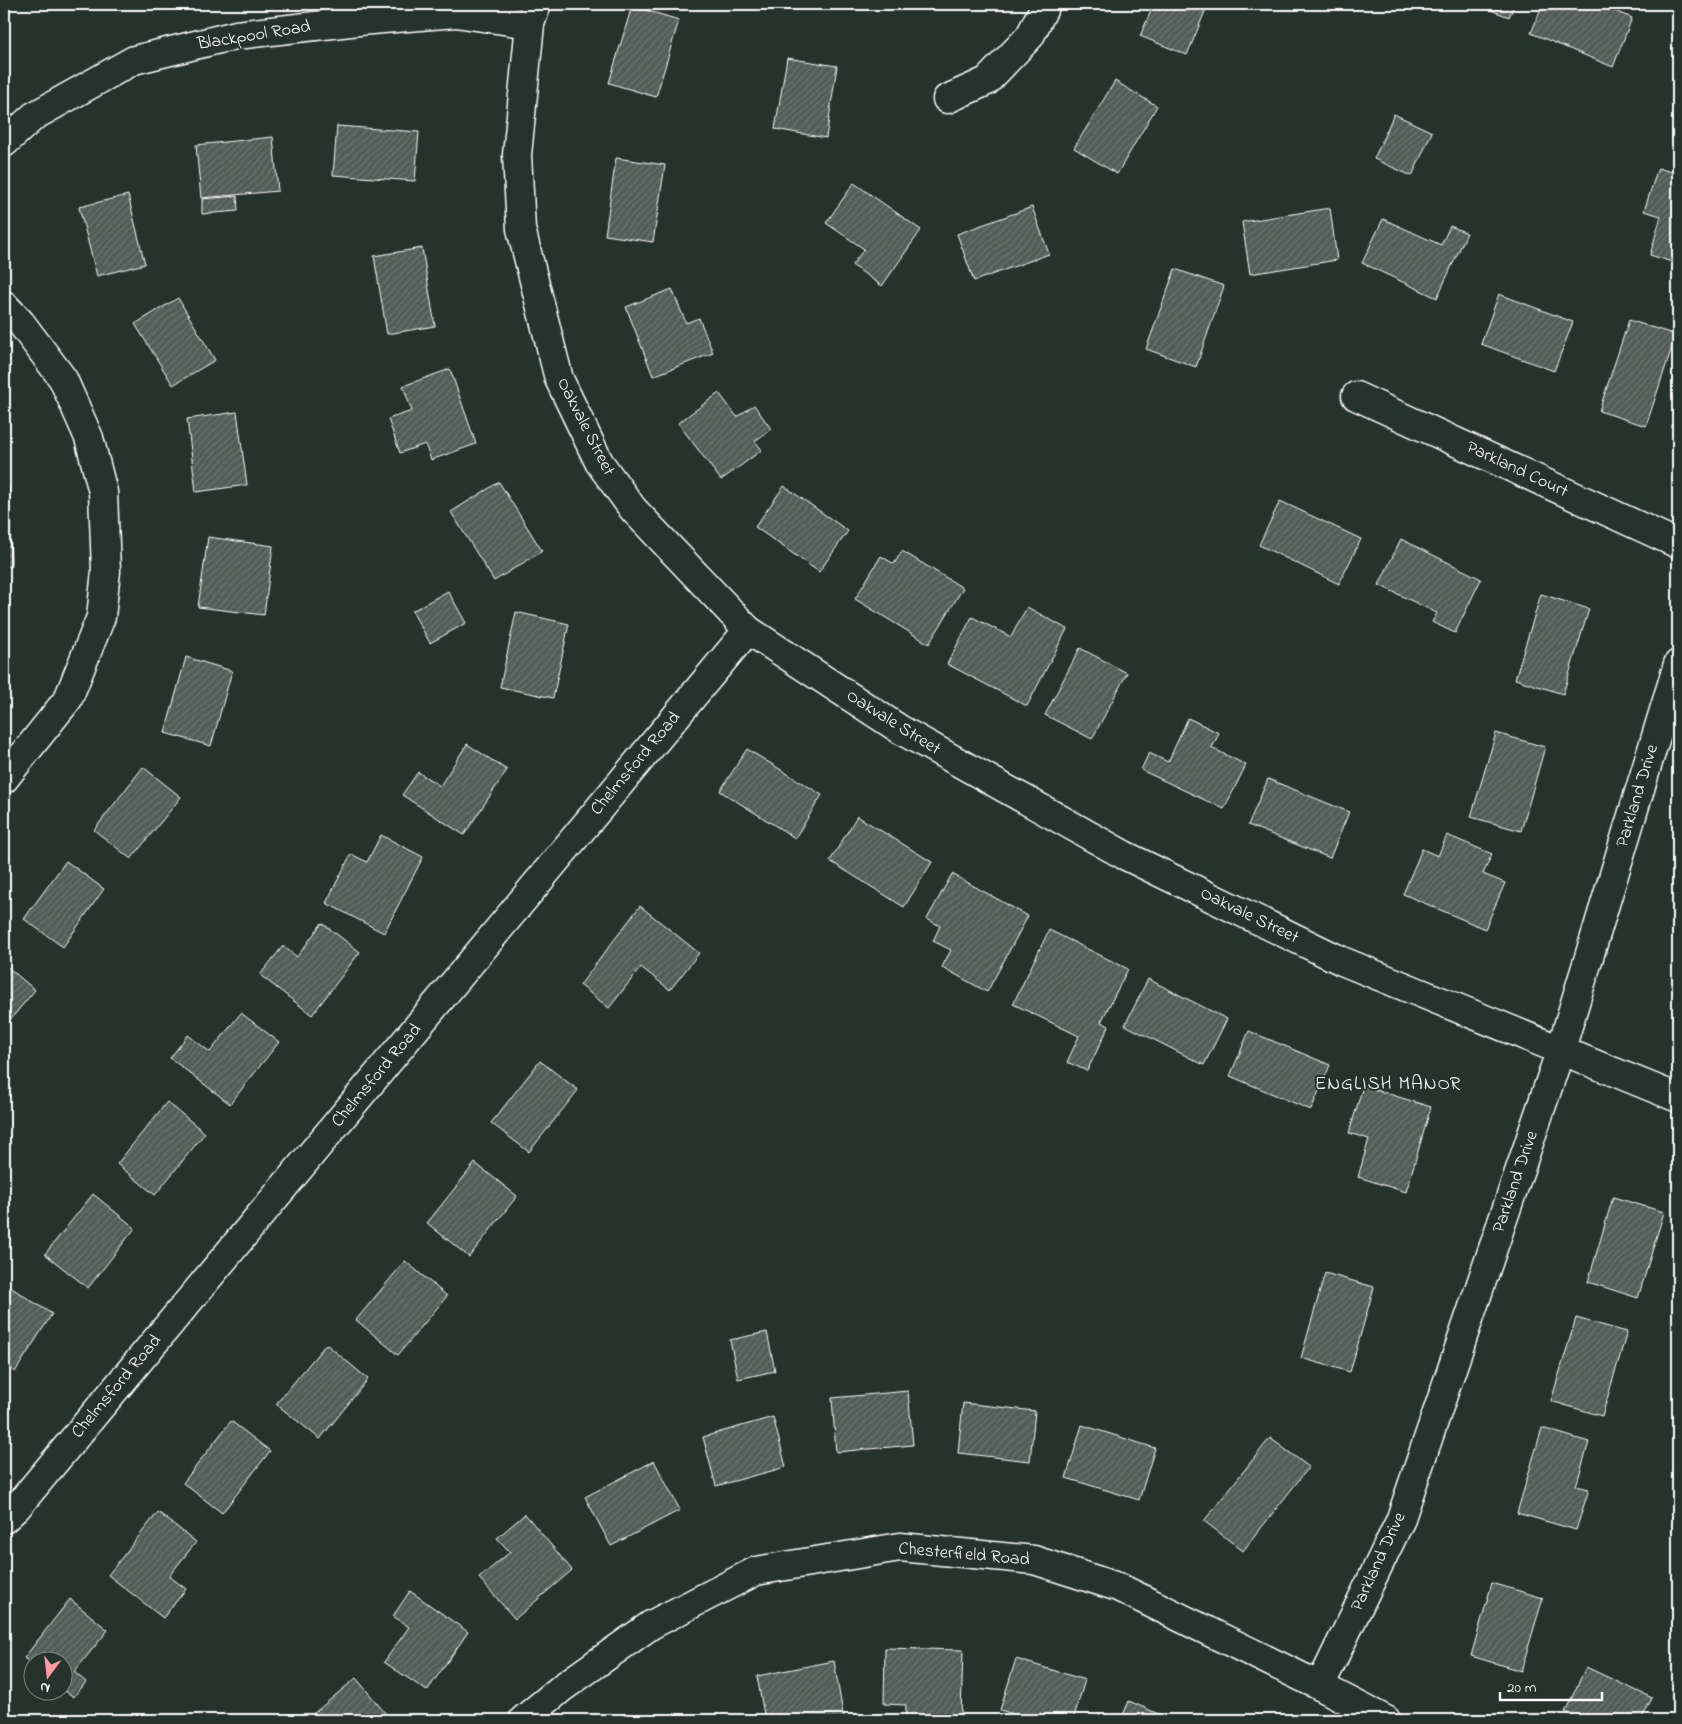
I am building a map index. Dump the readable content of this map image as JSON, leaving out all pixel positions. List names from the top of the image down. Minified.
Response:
{"streets":{"street":["Blackpool Road","Oakvale Street","Parkland Court","Chelmsford Road","Parkland Drive","Chesterfield Road"]},"crossings":[["Blackpool Road","Oakvale Street"],["Oakvale Street","Chelmsford Road"],["Oakvale Street","Parkland Drive"],["Parkland Drive","Chesterfield Road"]],"districts":["ENGLISH MANOR"],"scale_bar":"20 m","north":"bottom"}
